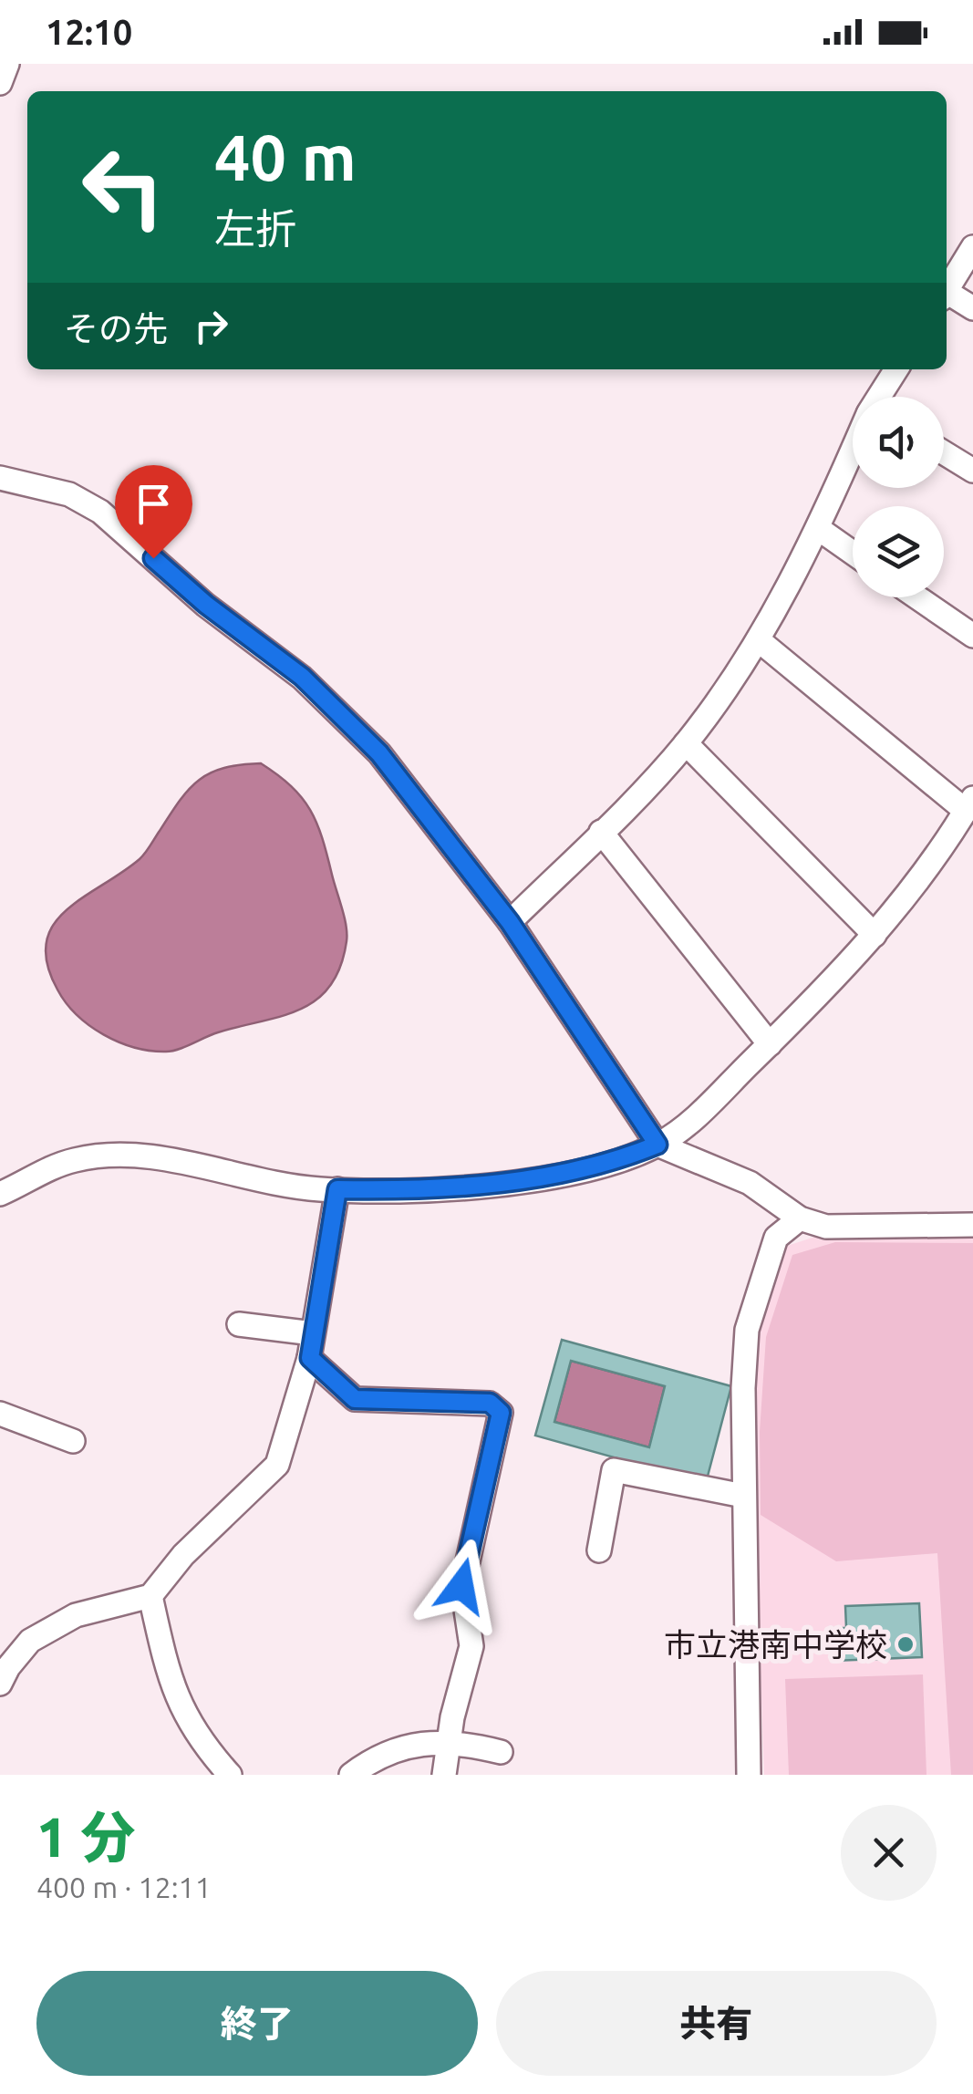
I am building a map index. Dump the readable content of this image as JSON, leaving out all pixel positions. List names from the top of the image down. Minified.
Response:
{"places":["市立港南中学校"],"page":{"status":"12:10","turn":["40 m","左折"],"then":"その先","heading":["1 分","400 m · 12:11"],"buttons":["終了","共有"]}}
